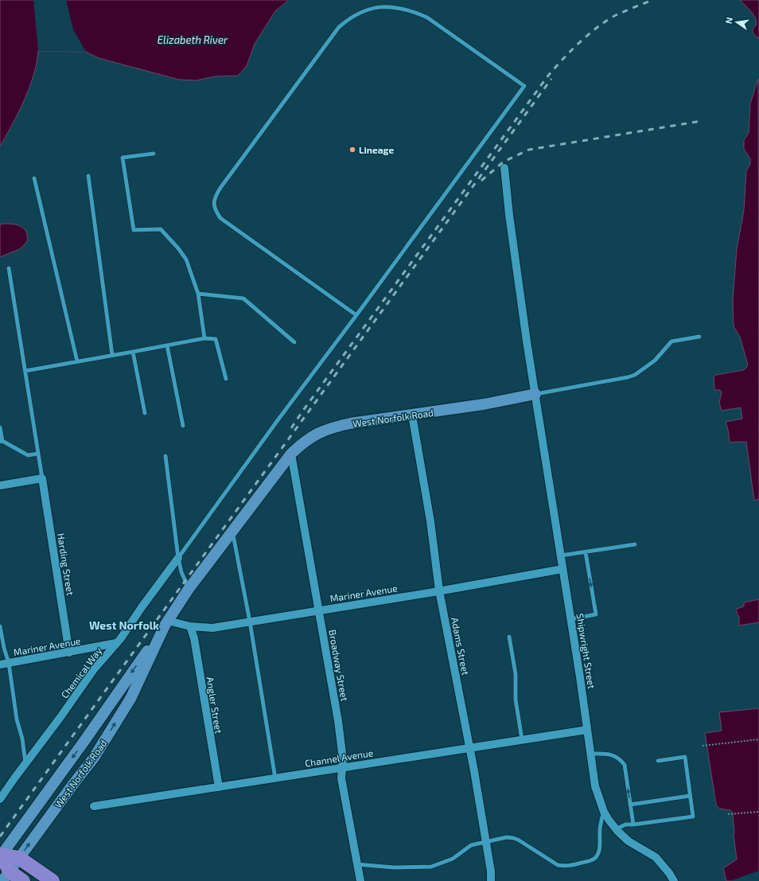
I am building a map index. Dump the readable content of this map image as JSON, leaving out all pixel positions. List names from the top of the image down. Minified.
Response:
{"streets":{"street":["West Norfolk Road","Harding Street","Mariner Avenue","Adams Street","Shipwright Street","Broadway Street","Chemical Way","Angler Street","Channel Avenue"]},"crossings":[["West Norfolk Road","Mariner Avenue"],["West Norfolk Road","Adams Street"],["West Norfolk Road","Shipwright Street"],["West Norfolk Road","Broadway Street"],["Harding Street","Mariner Avenue"],["Mariner Avenue","Adams Street"],["Mariner Avenue","Shipwright Street"],["Mariner Avenue","Broadway Street"],["Mariner Avenue","Chemical Way"],["Mariner Avenue","Angler Street"],["Adams Street","Channel Avenue"],["Shipwright Street","Channel Avenue"],["Broadway Street","Channel Avenue"],["Angler Street","Channel Avenue"]],"districts":["West Norfolk"],"water":["Elizabeth River"],"places":["Lineage"],"north":"left"}
